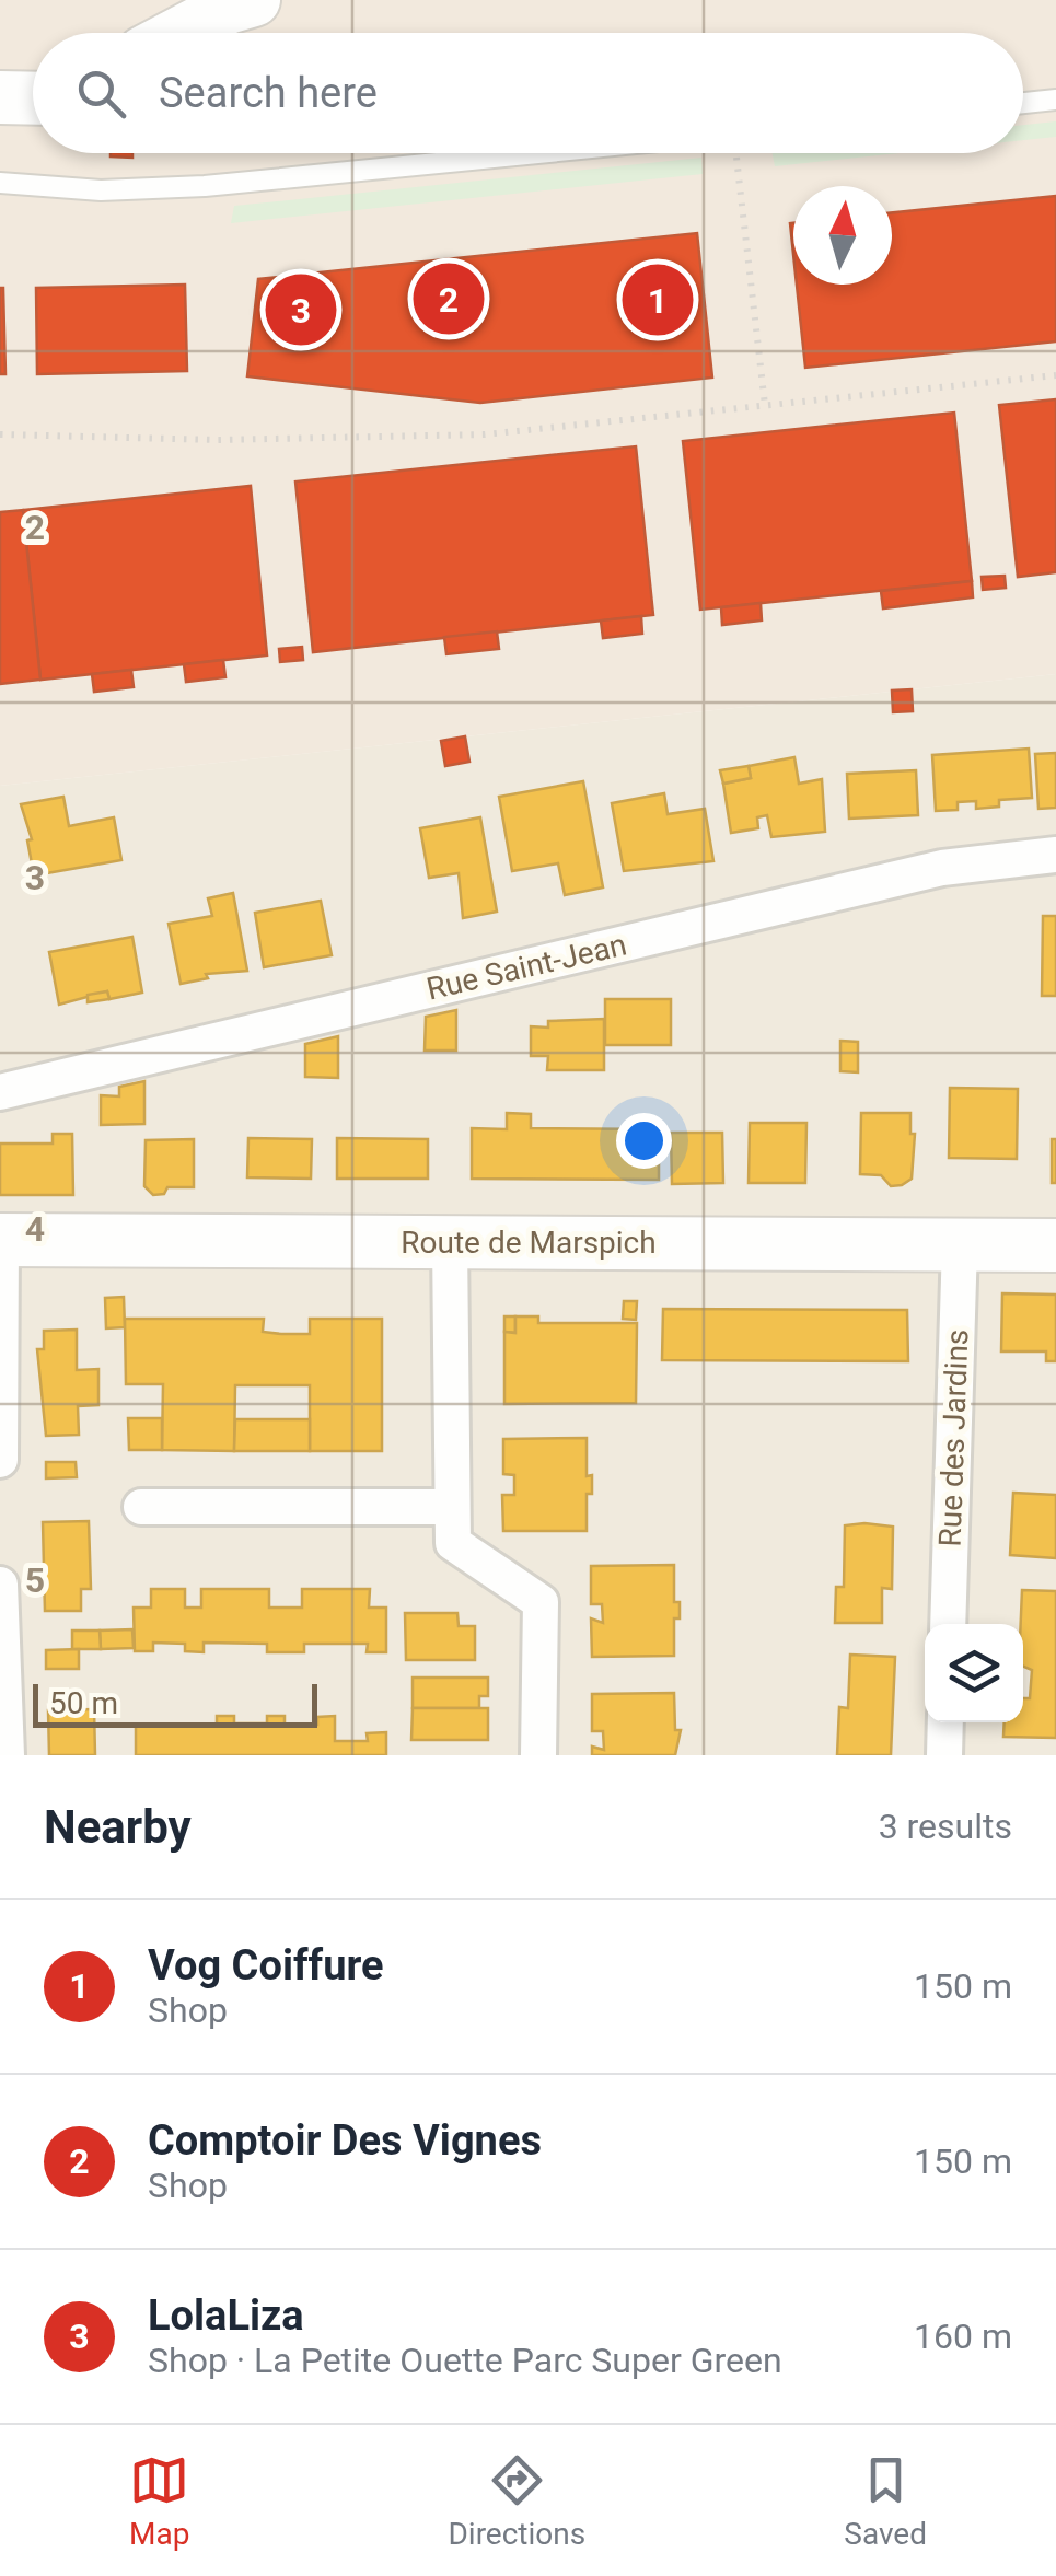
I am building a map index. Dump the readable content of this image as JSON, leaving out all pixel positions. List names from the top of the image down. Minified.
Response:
{"streets":{"main road":["Route de Marspich"],"street":["Rue Saint-Jean","Rue des Jardins"]},"crossings":[["Route de Marspich","Rue des Jardins"]],"scale_bar":"50 m","north":"top","page":{"search":"Search here","pins":["2","1","3"],"scale":"50 m","heading":["Nearby","3 results"],"list":[{"mark":"1","name":"Vog Coiffure","note":"Shop","value":"150 m"},{"mark":"2","name":"Comptoir Des Vignes","note":"Shop","value":"150 m"},{"mark":"3","name":"LolaLiza","note":"Shop · La Petite Ouette Parc Super Green","value":"160 m"}],"nav":["Map","Directions","Saved"]},"grid":{"rows":["2","3","4","5"]}}
